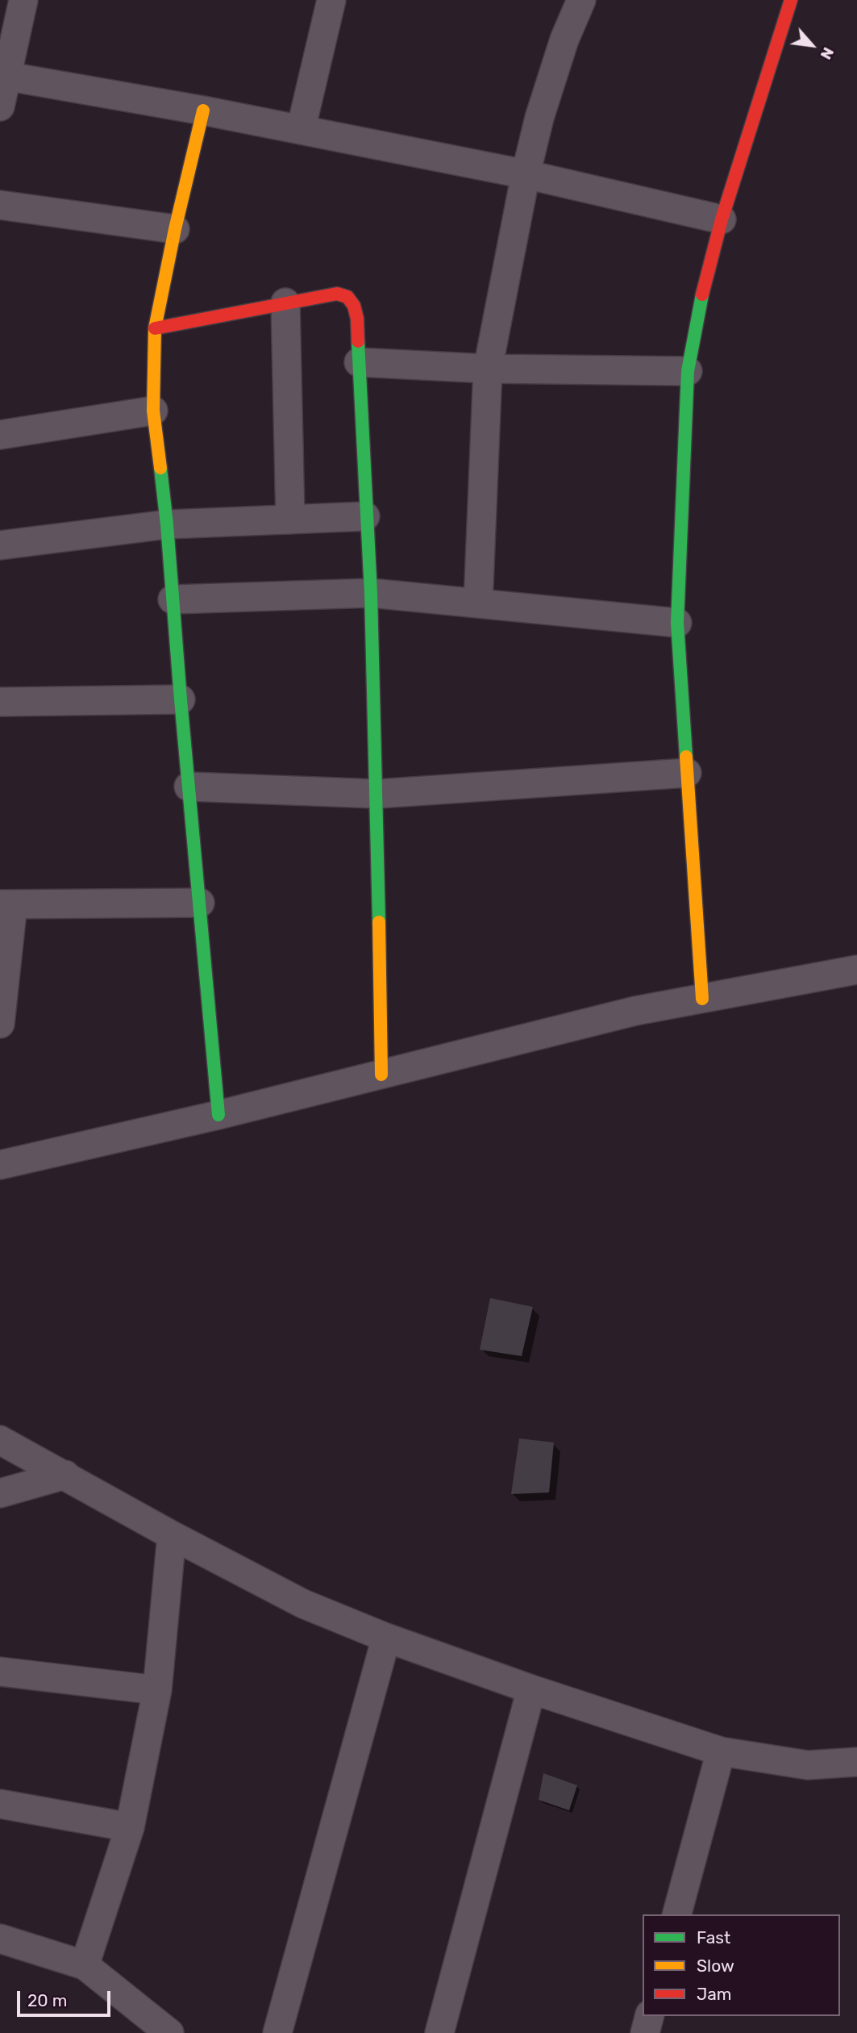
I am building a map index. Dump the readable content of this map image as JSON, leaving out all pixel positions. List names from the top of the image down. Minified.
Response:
{"legend":["Fast","Slow","Jam"],"scale_bar":"20 m","north":"bottom right"}
